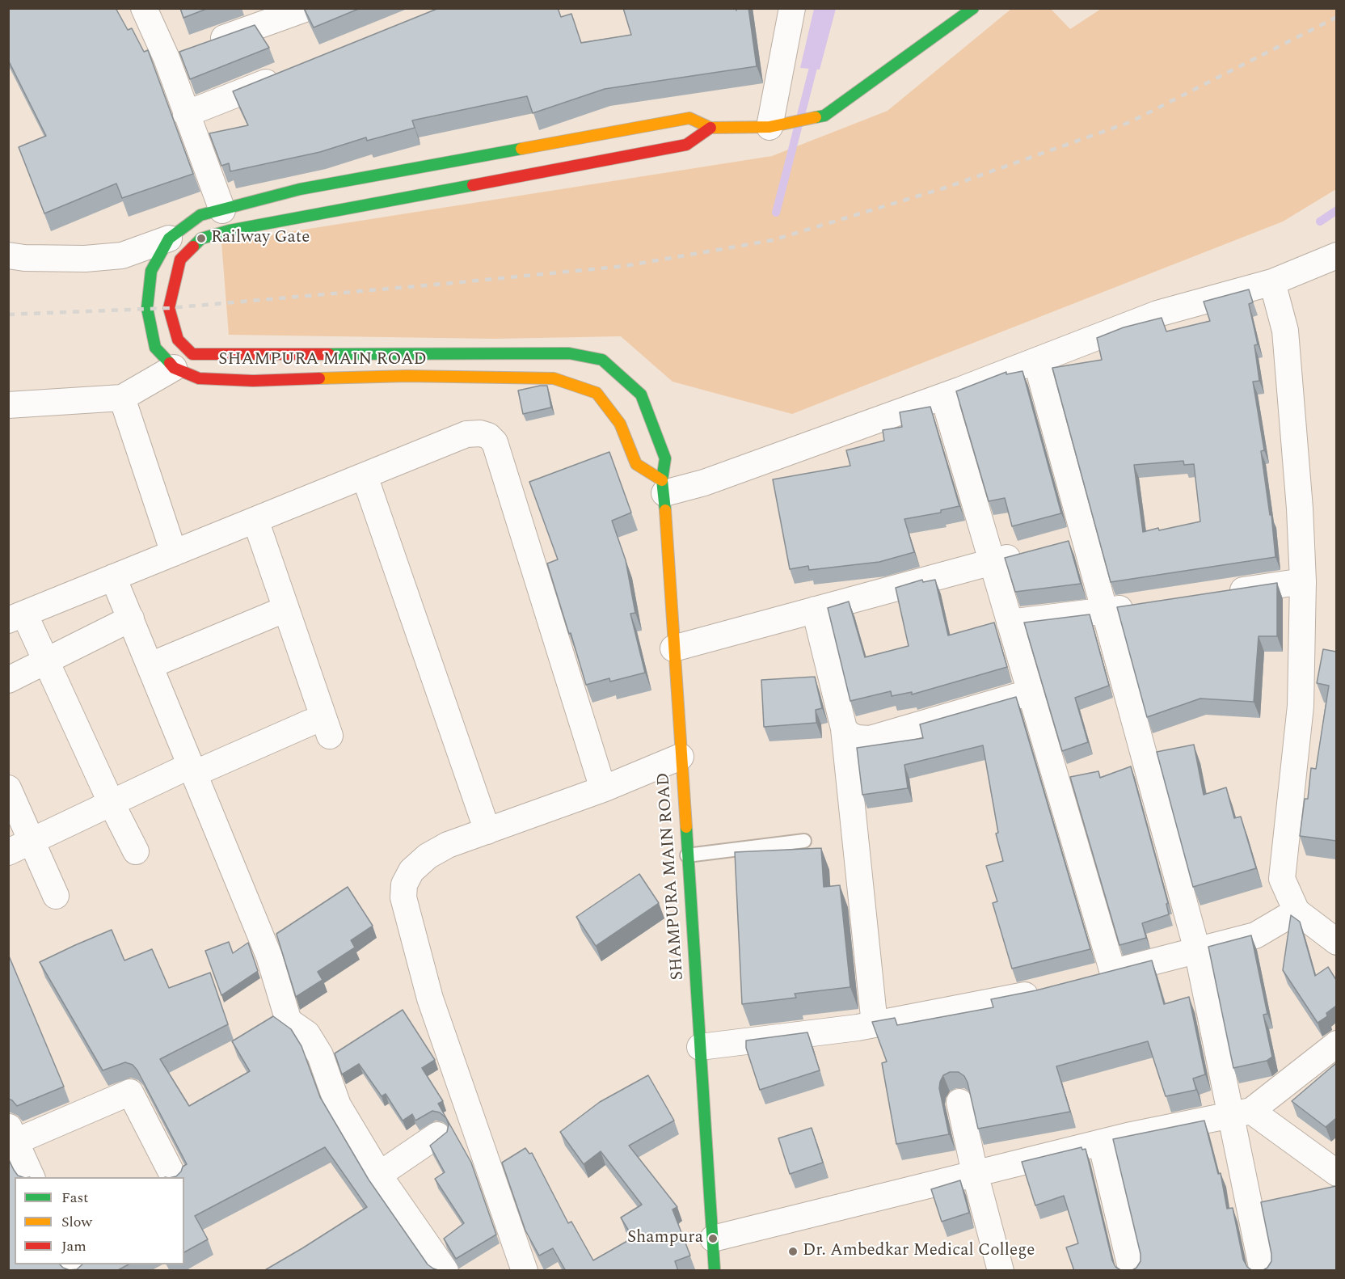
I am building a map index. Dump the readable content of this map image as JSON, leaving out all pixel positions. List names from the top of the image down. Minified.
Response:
{"streets":{"street":["SHAMPURA MAIN ROAD"]},"places":["Railway Gate","Shampura","Dr. Ambedkar Medical College"],"legend":["Fast","Slow","Jam"]}
